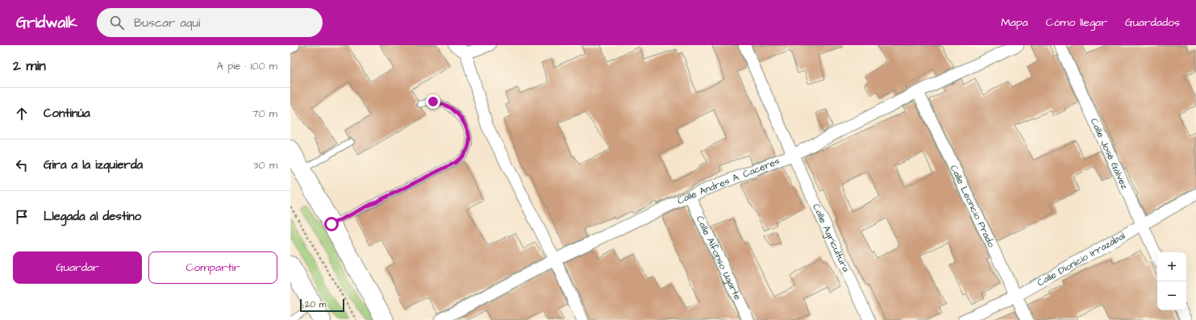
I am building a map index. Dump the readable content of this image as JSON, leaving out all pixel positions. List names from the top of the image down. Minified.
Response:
{"streets":{"street":["Calle José Gálvez","Calle Andres A. Caceres","Calle Leoncio Prado","Calle Agricultura","Calle Alfonso Ugarte","Calle Dionicio Irrazábal"]},"crossings":[["Calle José Gálvez","Calle Dionicio Irrazábal"],["Calle Andres A. Caceres","Calle Leoncio Prado"],["Calle Andres A. Caceres","Calle Agricultura"],["Calle Andres A. Caceres","Calle Alfonso Ugarte"],["Calle Leoncio Prado","Calle Dionicio Irrazábal"]],"scale_bar":"20 m","page":{"header":"Gridwalk","search":"Buscar aquí","nav":["Mapa","Cómo llegar","Guardados"],"heading":["2 min","A pie · 100 m"],"list":[["Continúa","70 m"],["Gira a la izquierda","30 m"],"Llegada al destino"],"buttons":["Guardar","Compartir"],"map_buttons":["+","−"],"scale":"20 m"}}
